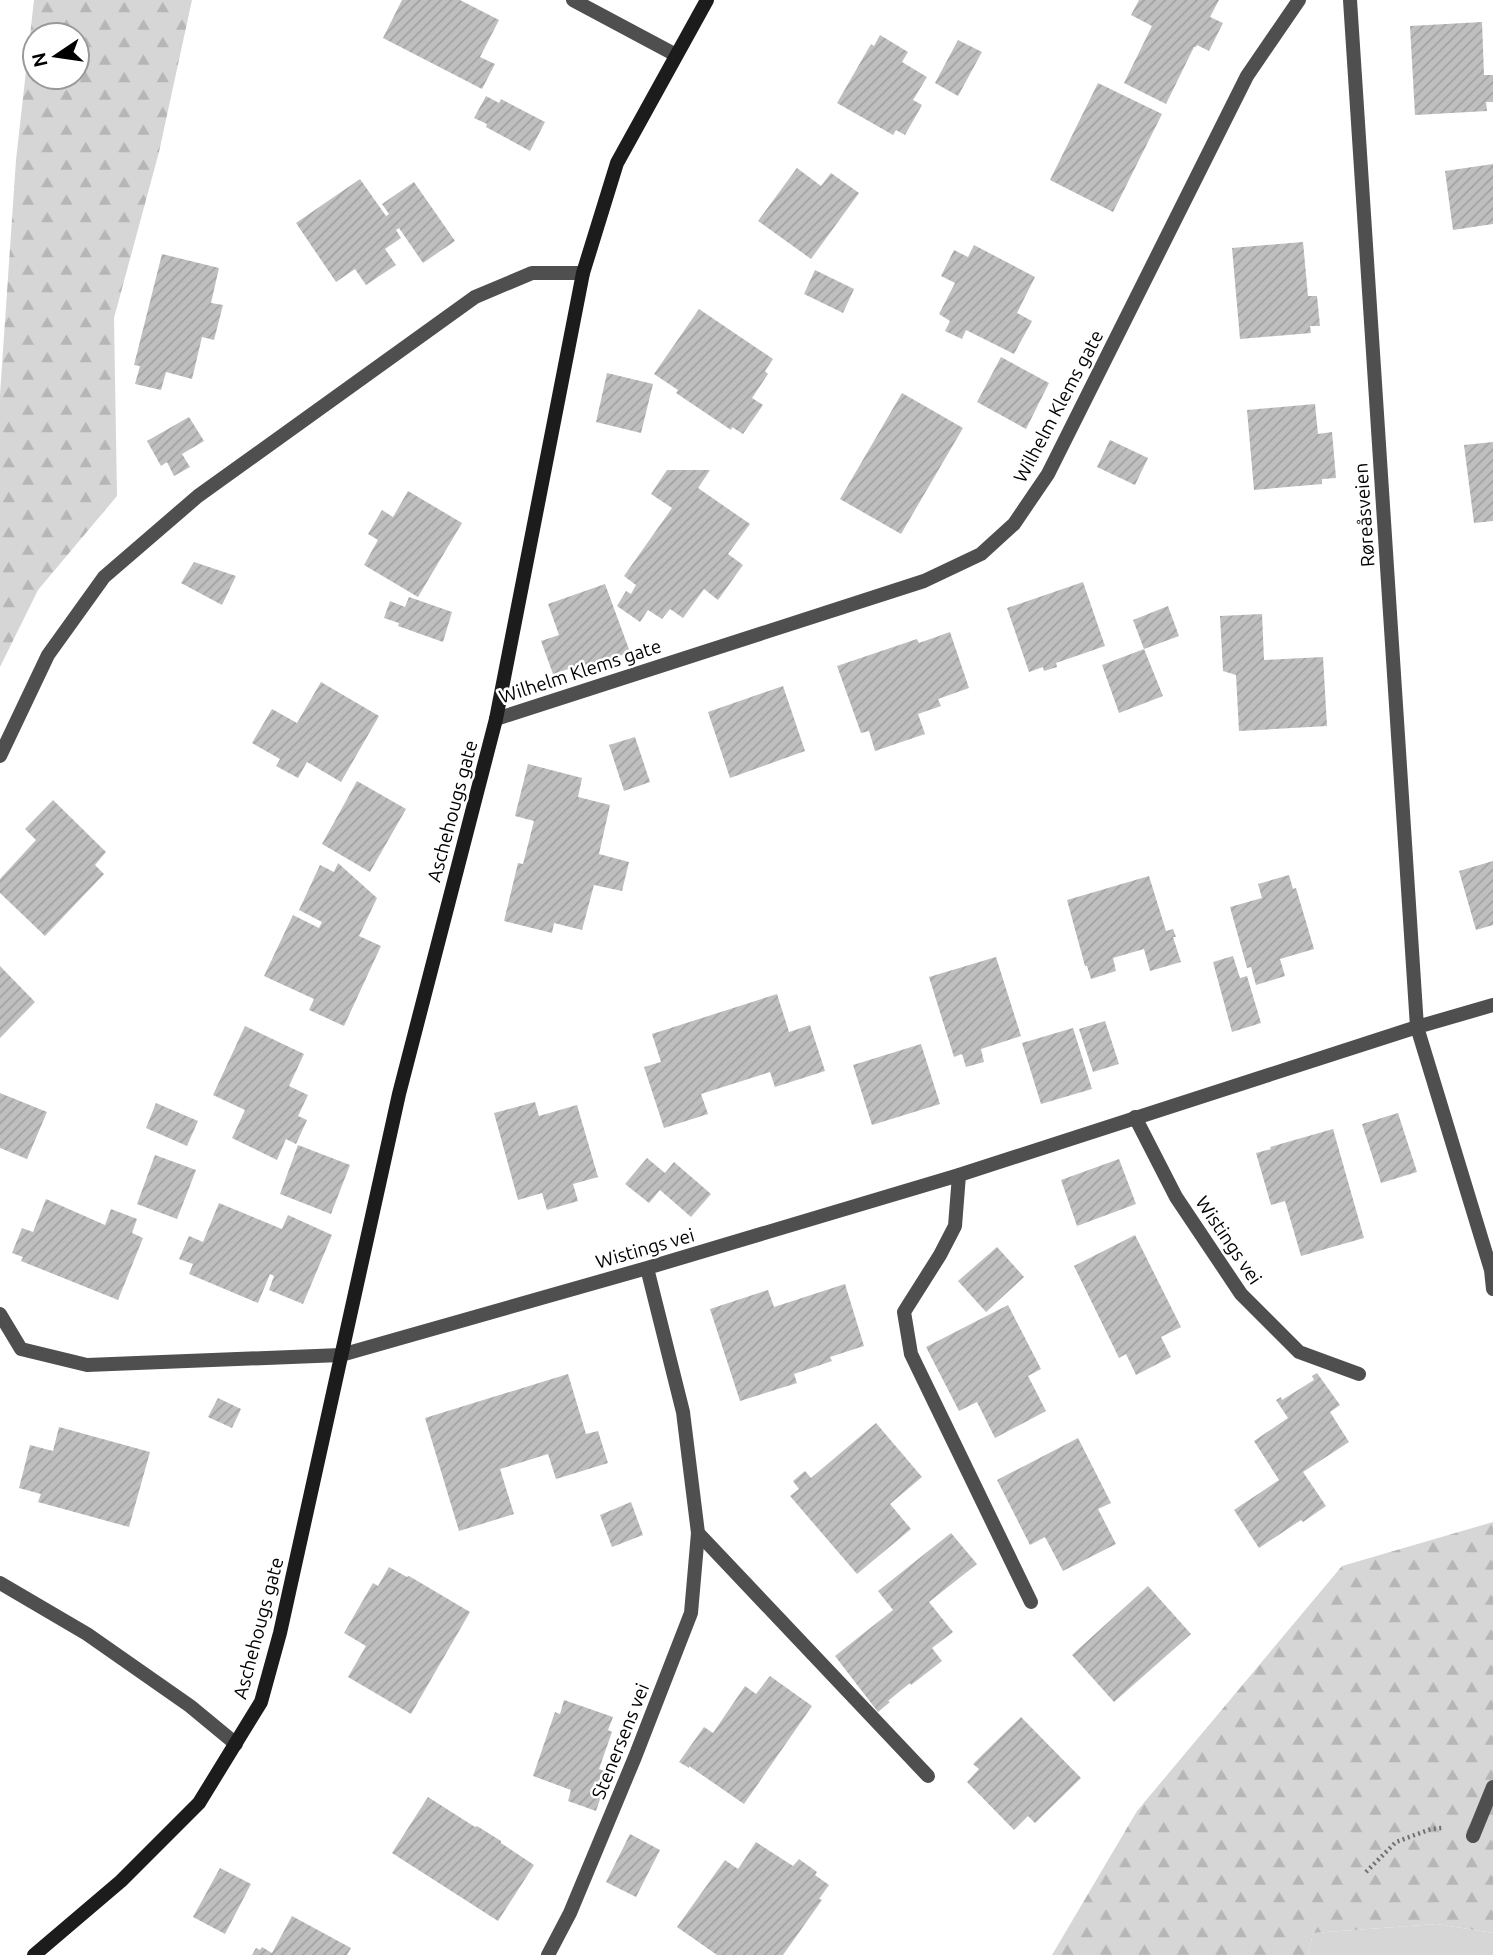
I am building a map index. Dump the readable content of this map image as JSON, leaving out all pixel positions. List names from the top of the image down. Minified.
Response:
{"streets":{"main road":["Aschehougs gate"],"street":["Wilhelm Klems gate","Røreåsveien","Wistings vei","Stenersens vei"]},"crossings":[["Wilhelm Klems gate","Aschehougs gate"],["Røreåsveien","Wistings vei"],["Aschehougs gate","Wistings vei"],["Wistings vei","Stenersens vei"]],"north":"left"}
